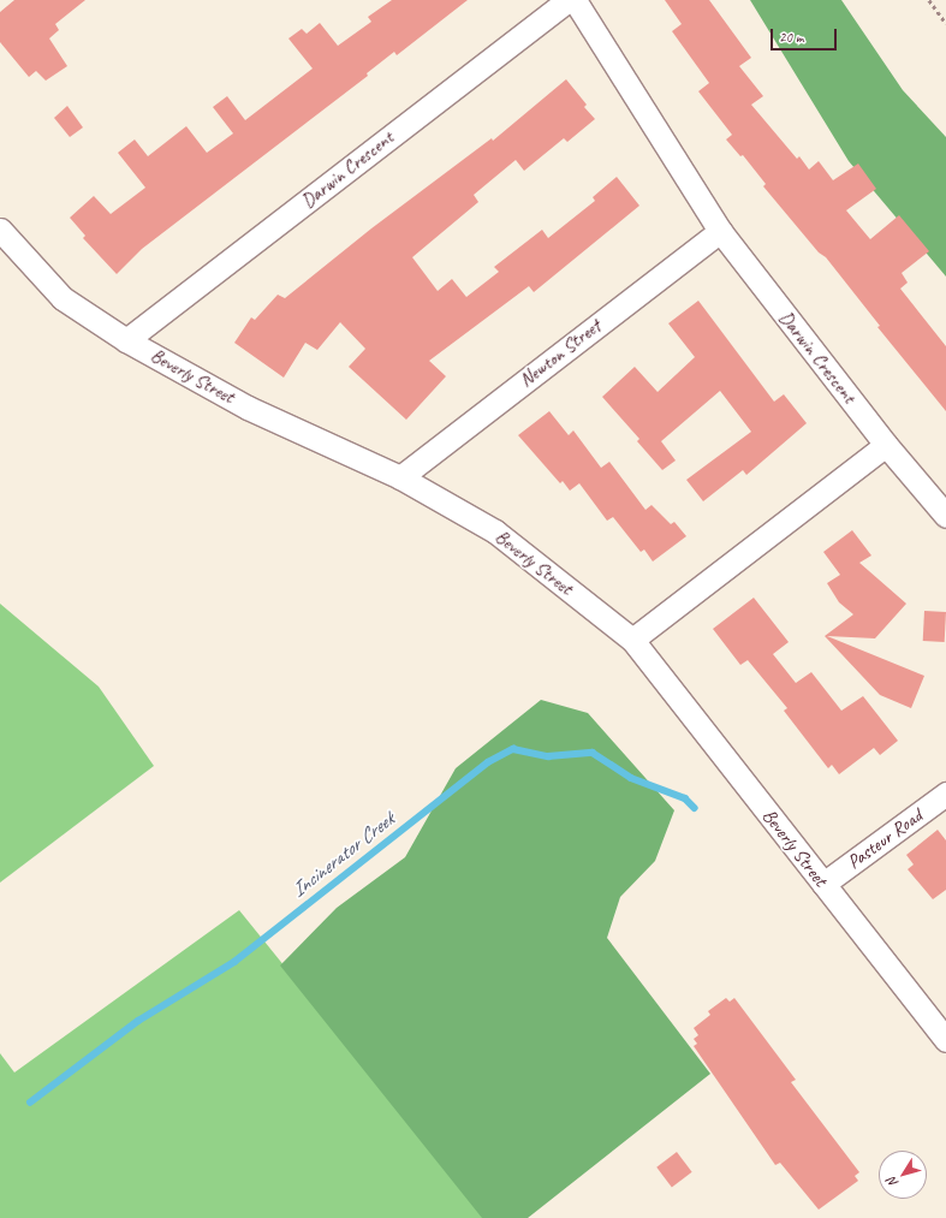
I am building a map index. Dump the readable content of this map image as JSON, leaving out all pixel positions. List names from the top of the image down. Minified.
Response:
{"streets":{"street":["Darwin Crescent","Newton Street","Beverly Street","Pasteur Road"]},"crossings":[["Darwin Crescent","Newton Street"],["Darwin Crescent","Beverly Street"],["Newton Street","Beverly Street"],["Beverly Street","Pasteur Road"]],"water":["Incinerator Creek"],"scale_bar":"20 m","north":"bottom left"}
